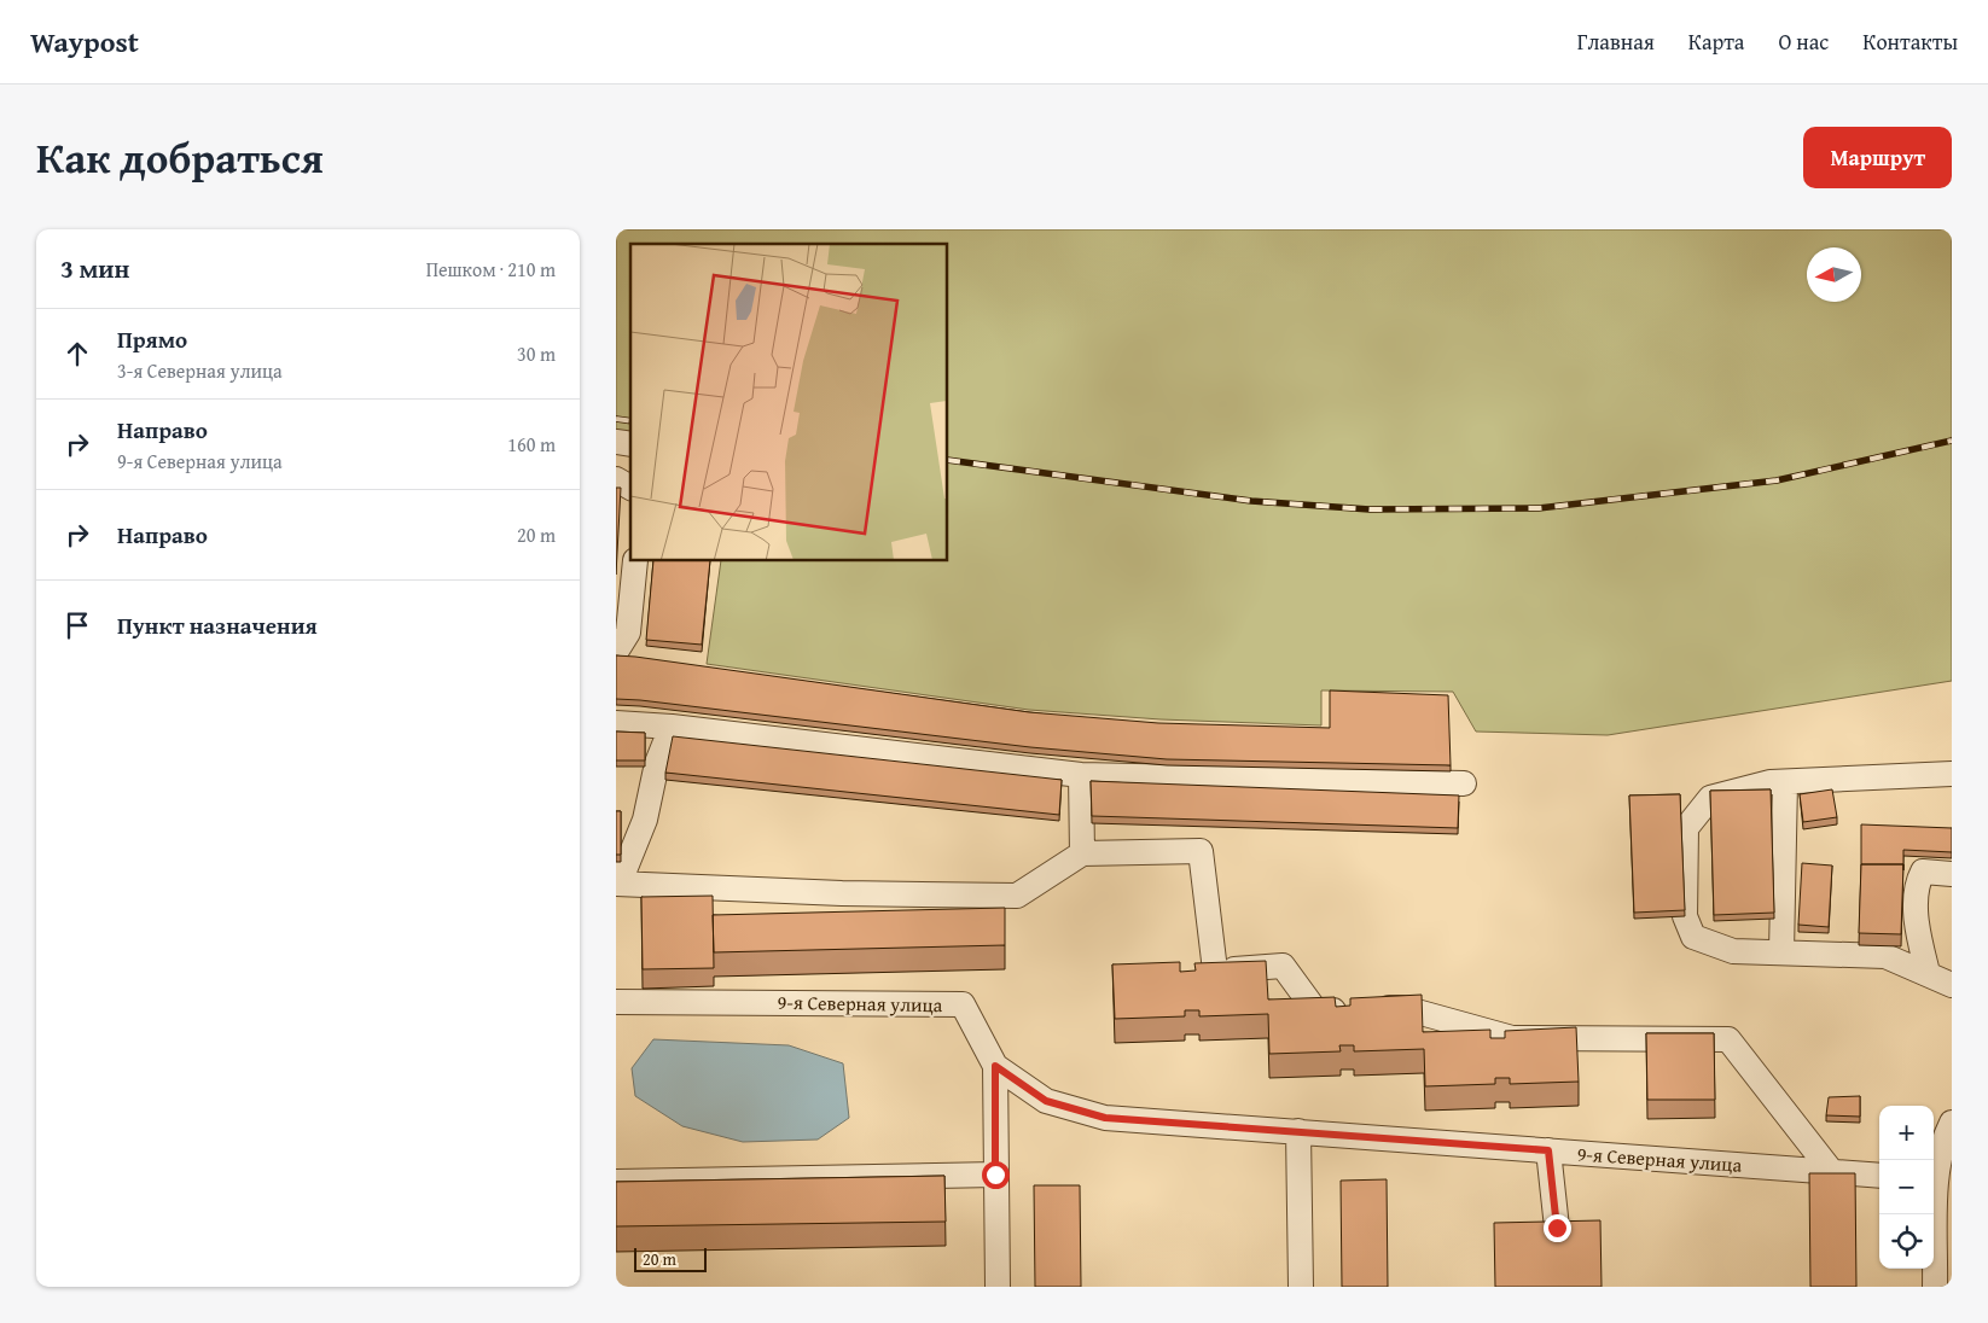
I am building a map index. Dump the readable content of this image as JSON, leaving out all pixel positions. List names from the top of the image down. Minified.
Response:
{"streets":{"street":["9-я Северная улица"]},"scale_bar":"20 m","north":"left","page":{"header":"Waypost","nav":["Главная","Карта","О нас","Контакты"],"title":"Как добраться","buttons":"Маршрут","heading":["3 мин","Пешком · 210 m"],"list":[["Прямо","3-я Северная улица","30 m"],["Направо","9-я Северная улица","160 m"],["Направо","20 m"],"Пункт назначения"],"map_buttons":["+","−"],"scale":"20 m"}}
